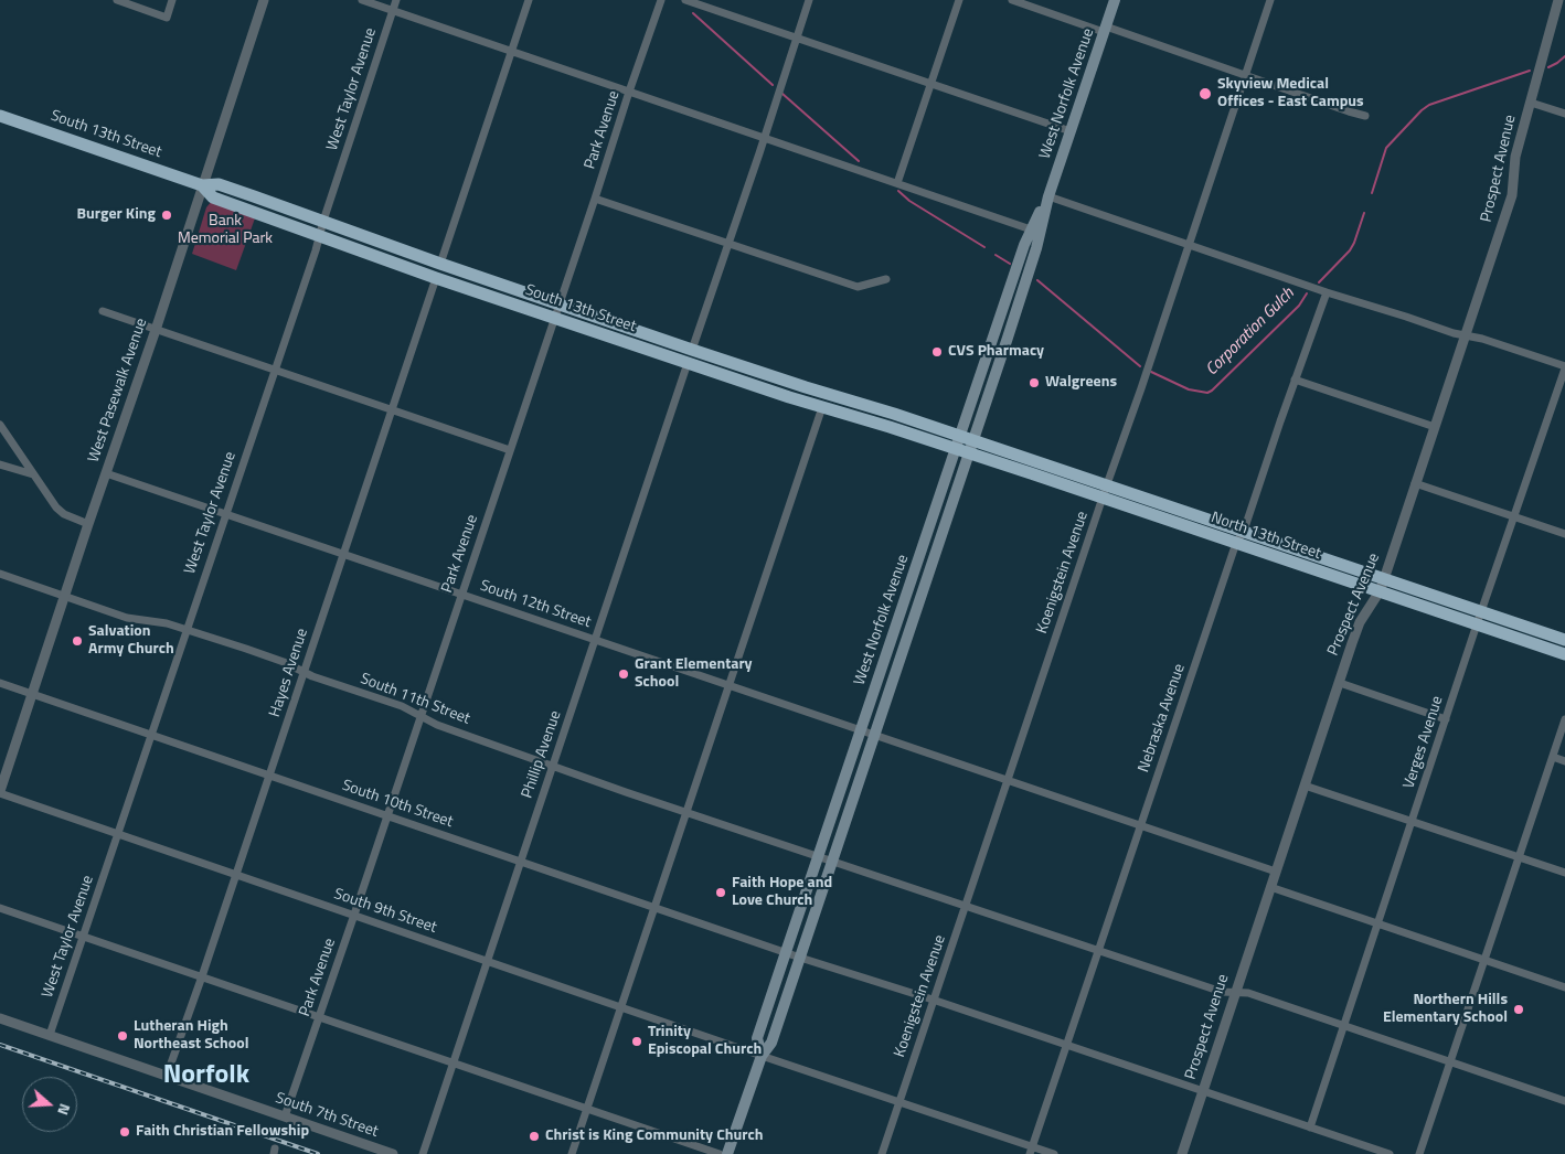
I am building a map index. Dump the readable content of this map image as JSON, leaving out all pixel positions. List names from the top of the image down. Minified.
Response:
{"streets":{"highway":["South 13th Street","North 13th Street"],"main road":["West Norfolk Avenue"],"street":["West Taylor Avenue","Park Avenue","Prospect Avenue","West Pasewalk Avenue","Koenigstein Avenue","South 12th Street","Hayes Avenue","South 11th Street","Nebraska Avenue","Verges Avenue","Phillip Avenue","South 10th Street","South 9th Street","South 7th Street"]},"crossings":[["West Taylor Avenue","South 13th Street"],["West Taylor Avenue","South 12th Street"],["West Taylor Avenue","South 11th Street"],["West Taylor Avenue","South 10th Street"],["West Taylor Avenue","South 9th Street"],["West Taylor Avenue","South 7th Street"],["West Norfolk Avenue","South 13th Street"],["West Norfolk Avenue","North 13th Street"],["West Norfolk Avenue","South 12th Street"],["West Norfolk Avenue","South 11th Street"],["West Norfolk Avenue","South 10th Street"],["West Norfolk Avenue","South 9th Street"],["Park Avenue","South 13th Street"],["Park Avenue","South 12th Street"],["Park Avenue","South 11th Street"],["Park Avenue","South 10th Street"],["Park Avenue","South 9th Street"],["Park Avenue","South 7th Street"],["South 13th Street","West Pasewalk Avenue"],["South 13th Street","North 13th Street"],["South 13th Street","Hayes Avenue"],["South 13th Street","Phillip Avenue"],["Prospect Avenue","North 13th Street"],["Prospect Avenue","South 12th Street"],["Prospect Avenue","South 11th Street"],["Prospect Avenue","South 10th Street"],["West Pasewalk Avenue","South 12th Street"],["West Pasewalk Avenue","South 11th Street"],["West Pasewalk Avenue","South 10th Street"],["West Pasewalk Avenue","South 9th Street"],["North 13th Street","Koenigstein Avenue"],["North 13th Street","Nebraska Avenue"],["North 13th Street","Verges Avenue"],["Koenigstein Avenue","South 12th Street"],["Koenigstein Avenue","South 11th Street"],["Koenigstein Avenue","South 10th Street"],["Koenigstein Avenue","South 9th Street"],["South 12th Street","Hayes Avenue"],["South 12th Street","Nebraska Avenue"],["South 12th Street","Phillip Avenue"],["Hayes Avenue","South 11th Street"],["Hayes Avenue","South 10th Street"],["Hayes Avenue","South 9th Street"],["Hayes Avenue","South 7th Street"],["South 11th Street","Nebraska Avenue"],["South 11th Street","Verges Avenue"],["South 11th Street","Phillip Avenue"],["Nebraska Avenue","South 10th Street"],["Nebraska Avenue","South 9th Street"],["Verges Avenue","South 10th Street"],["Phillip Avenue","South 10th Street"],["Phillip Avenue","South 9th Street"]],"districts":["Norfolk"],"water":["Corporation Gulch"],"parks":["Bank Memorial Park"],"places":["Skyview Medical Offices - East Campus","Burger King","CVS Pharmacy","Walgreens","Salvation Army Church","Grant Elementary School","Faith Hope and Love Church","Northern Hills Elementary School","Lutheran High Northeast School","Trinity Episcopal Church","Faith Christian Fellowship","Christ is King Community Church"],"north":"right"}
